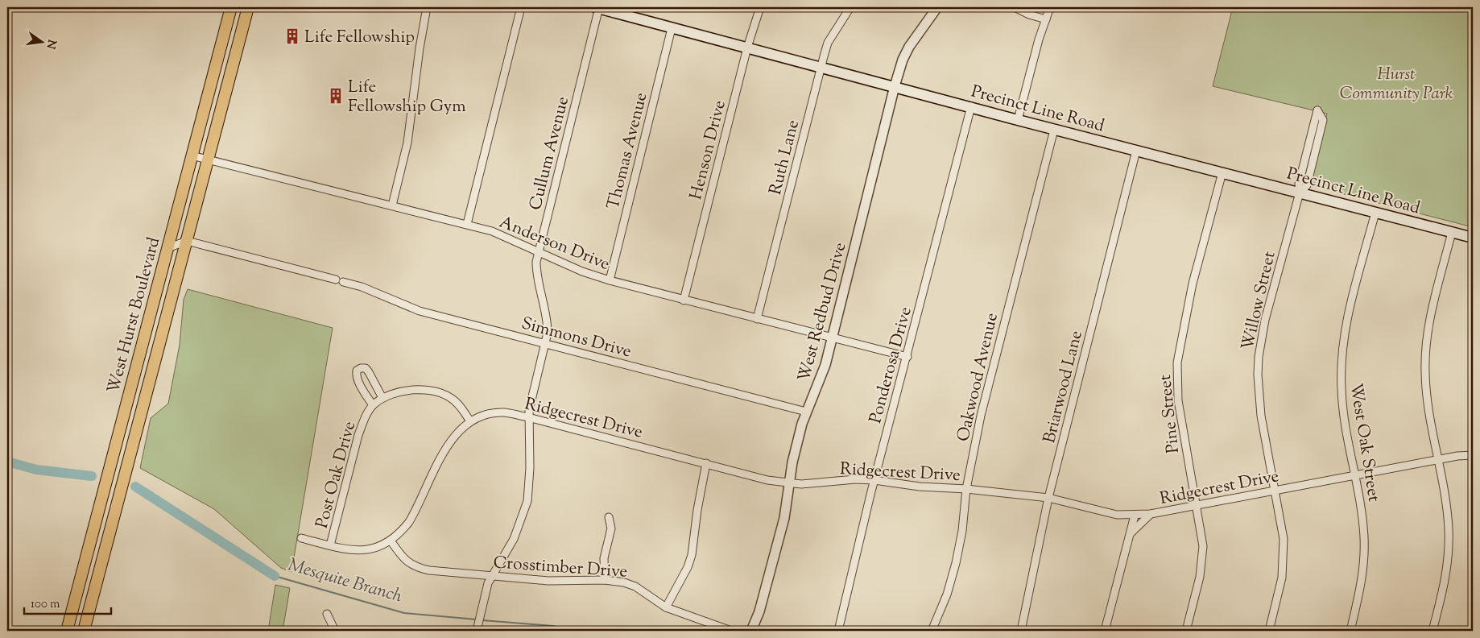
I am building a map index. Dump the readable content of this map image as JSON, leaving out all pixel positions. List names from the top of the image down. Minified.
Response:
{"streets":{"main road":["Precinct Line Road","West Hurst Boulevard"],"street":["Henson Drive","Thomas Avenue","Cullum Avenue","Ruth Lane","Anderson Drive","Willow Street","West Redbud Drive","Simmons Drive","Ponderosa Drive","Oakwood Avenue","Briarwood Lane","Pine Street","Ridgecrest Drive","West Oak Street","Post Oak Drive","Crosstimber Drive"]},"crossings":[["Precinct Line Road","Henson Drive"],["Precinct Line Road","Thomas Avenue"],["Precinct Line Road","Cullum Avenue"],["Precinct Line Road","Ruth Lane"],["Precinct Line Road","Willow Street"],["Precinct Line Road","West Redbud Drive"],["Precinct Line Road","Ponderosa Drive"],["Precinct Line Road","Oakwood Avenue"],["Precinct Line Road","Briarwood Lane"],["Precinct Line Road","Pine Street"],["Precinct Line Road","West Oak Street"],["Henson Drive","Anderson Drive"],["Thomas Avenue","Anderson Drive"],["Cullum Avenue","Anderson Drive"],["Cullum Avenue","Simmons Drive"],["Cullum Avenue","Ridgecrest Drive"],["Cullum Avenue","Crosstimber Drive"],["Ruth Lane","Anderson Drive"],["Anderson Drive","West Redbud Drive"],["Anderson Drive","West Hurst Boulevard"],["Anderson Drive","Ponderosa Drive"],["Willow Street","Ridgecrest Drive"],["West Redbud Drive","Simmons Drive"],["West Redbud Drive","Ridgecrest Drive"],["West Hurst Boulevard","Simmons Drive"],["Ponderosa Drive","Ridgecrest Drive"],["Oakwood Avenue","Ridgecrest Drive"],["Briarwood Lane","Ridgecrest Drive"],["Pine Street","Ridgecrest Drive"],["Ridgecrest Drive","West Oak Street"],["Ridgecrest Drive","Post Oak Drive"],["Ridgecrest Drive","Crosstimber Drive"]],"water":["Mesquite Branch"],"parks":["Hurst Community Park"],"places":{"building":["Life Fellowship","Life Fellowship Gym"]},"scale_bar":"100 m","north":"right"}
